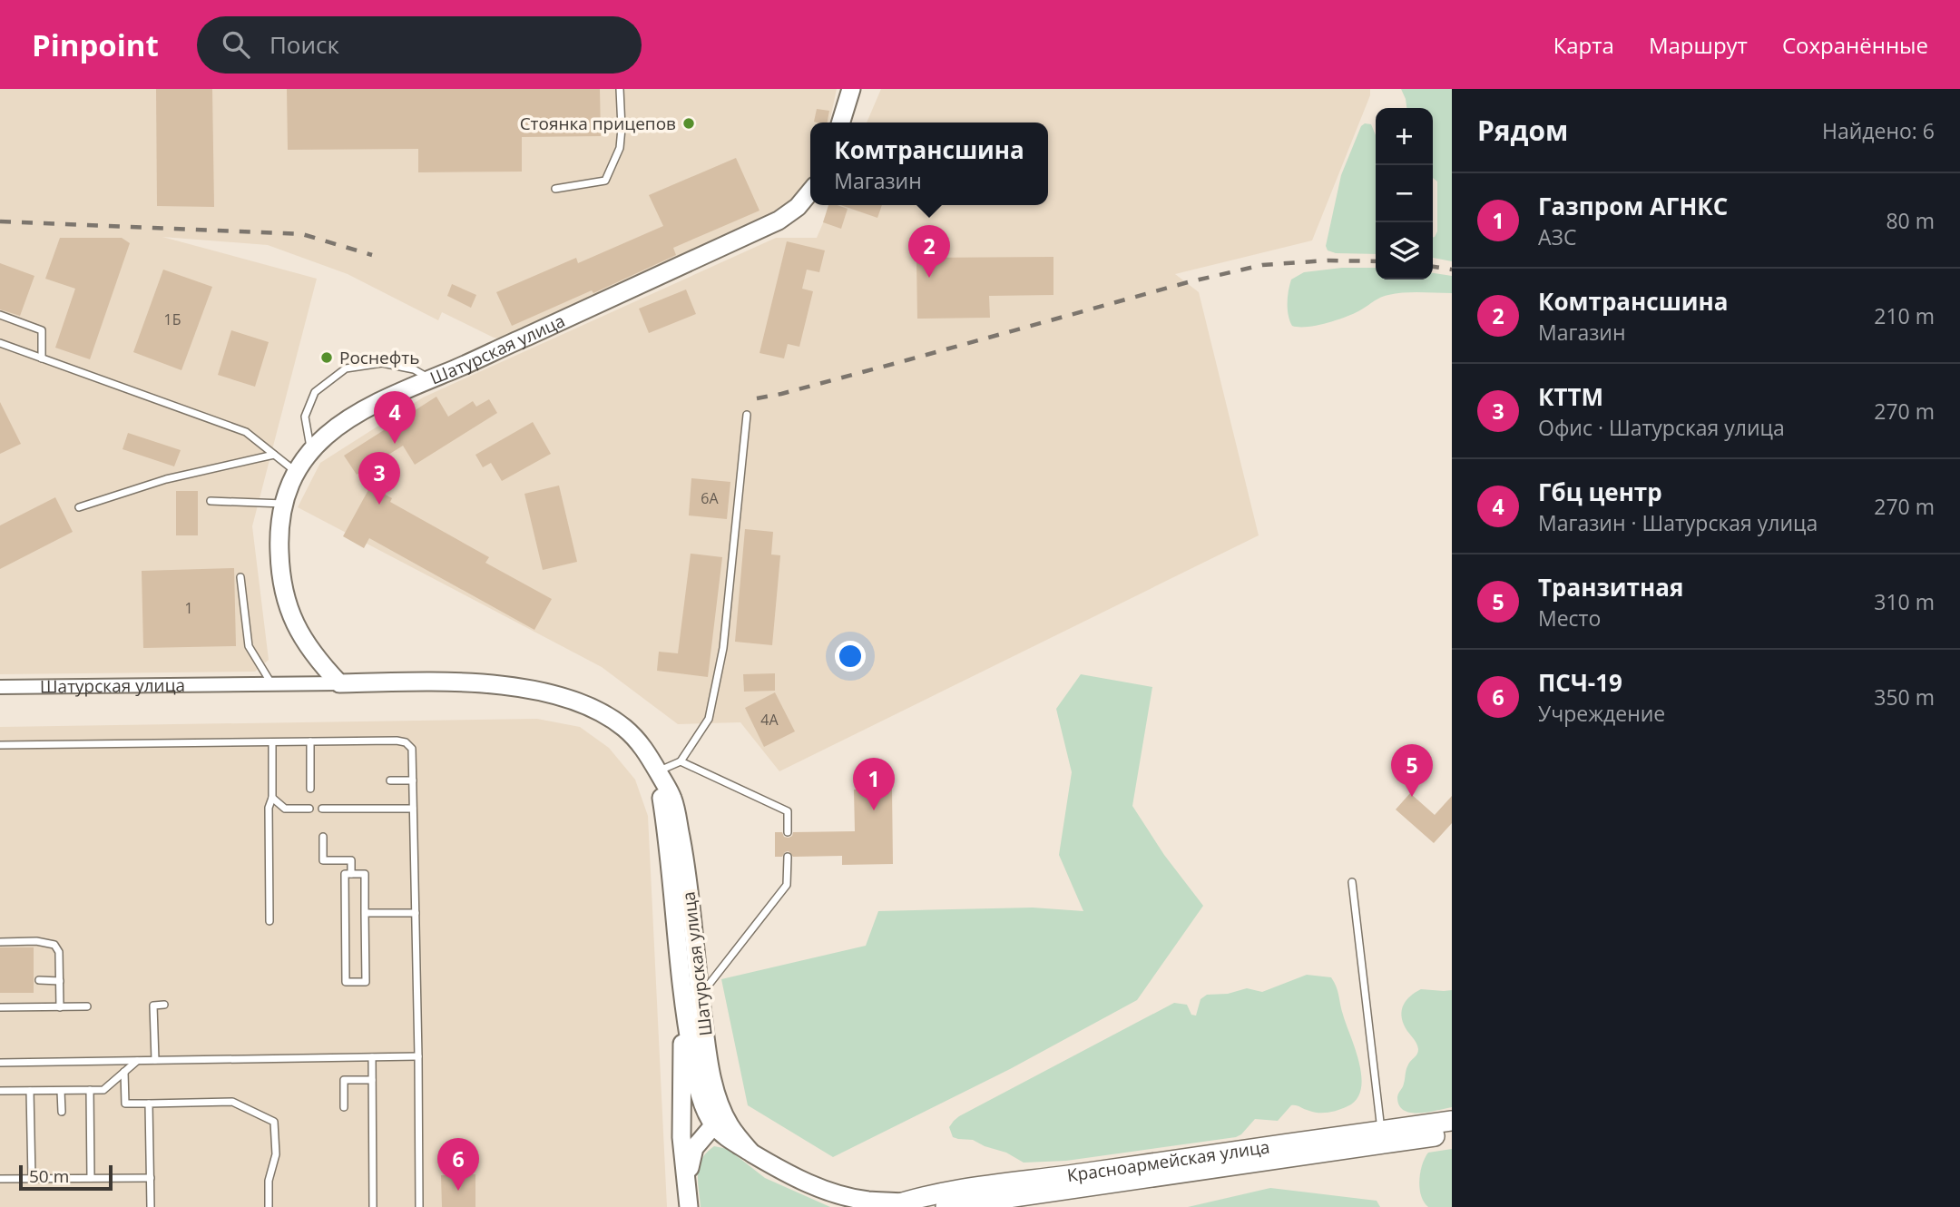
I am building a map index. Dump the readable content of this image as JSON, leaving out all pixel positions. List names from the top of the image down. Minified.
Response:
{"streets":{"main road":["Шатурская улица","Красноармейская улица"]},"places":["Стоянка прицепов","Роснефть"],"house_numbers":["1Б","6А","1","4А"],"scale_bar":"50 m","page":{"header":"Pinpoint","search":"Поиск","nav":["Карта","Маршрут","Сохранённые"],"heading":["Рядом","Найдено: 6"],"map_buttons":["+","−"],"popup":["Комтрансшина","Магазин"],"list":[{"mark":"1","name":"Газпром АГНКС","note":"АЗС","value":"80 m"},{"mark":"2","name":"Комтрансшина","note":"Магазин","value":"210 m"},{"mark":"3","name":"КТТМ","note":"Офис · Шатурская улица","value":"270 m"},{"mark":"4","name":"Гбц центр","note":"Магазин · Шатурская улица","value":"270 m"},{"mark":"5","name":"Транзитная","note":"Место","value":"310 m"},{"mark":"6","name":"ПСЧ-19","note":"Учреждение","value":"350 m"}],"pins":["2","4","3","5","1","6"],"scale":"50 m"}}
